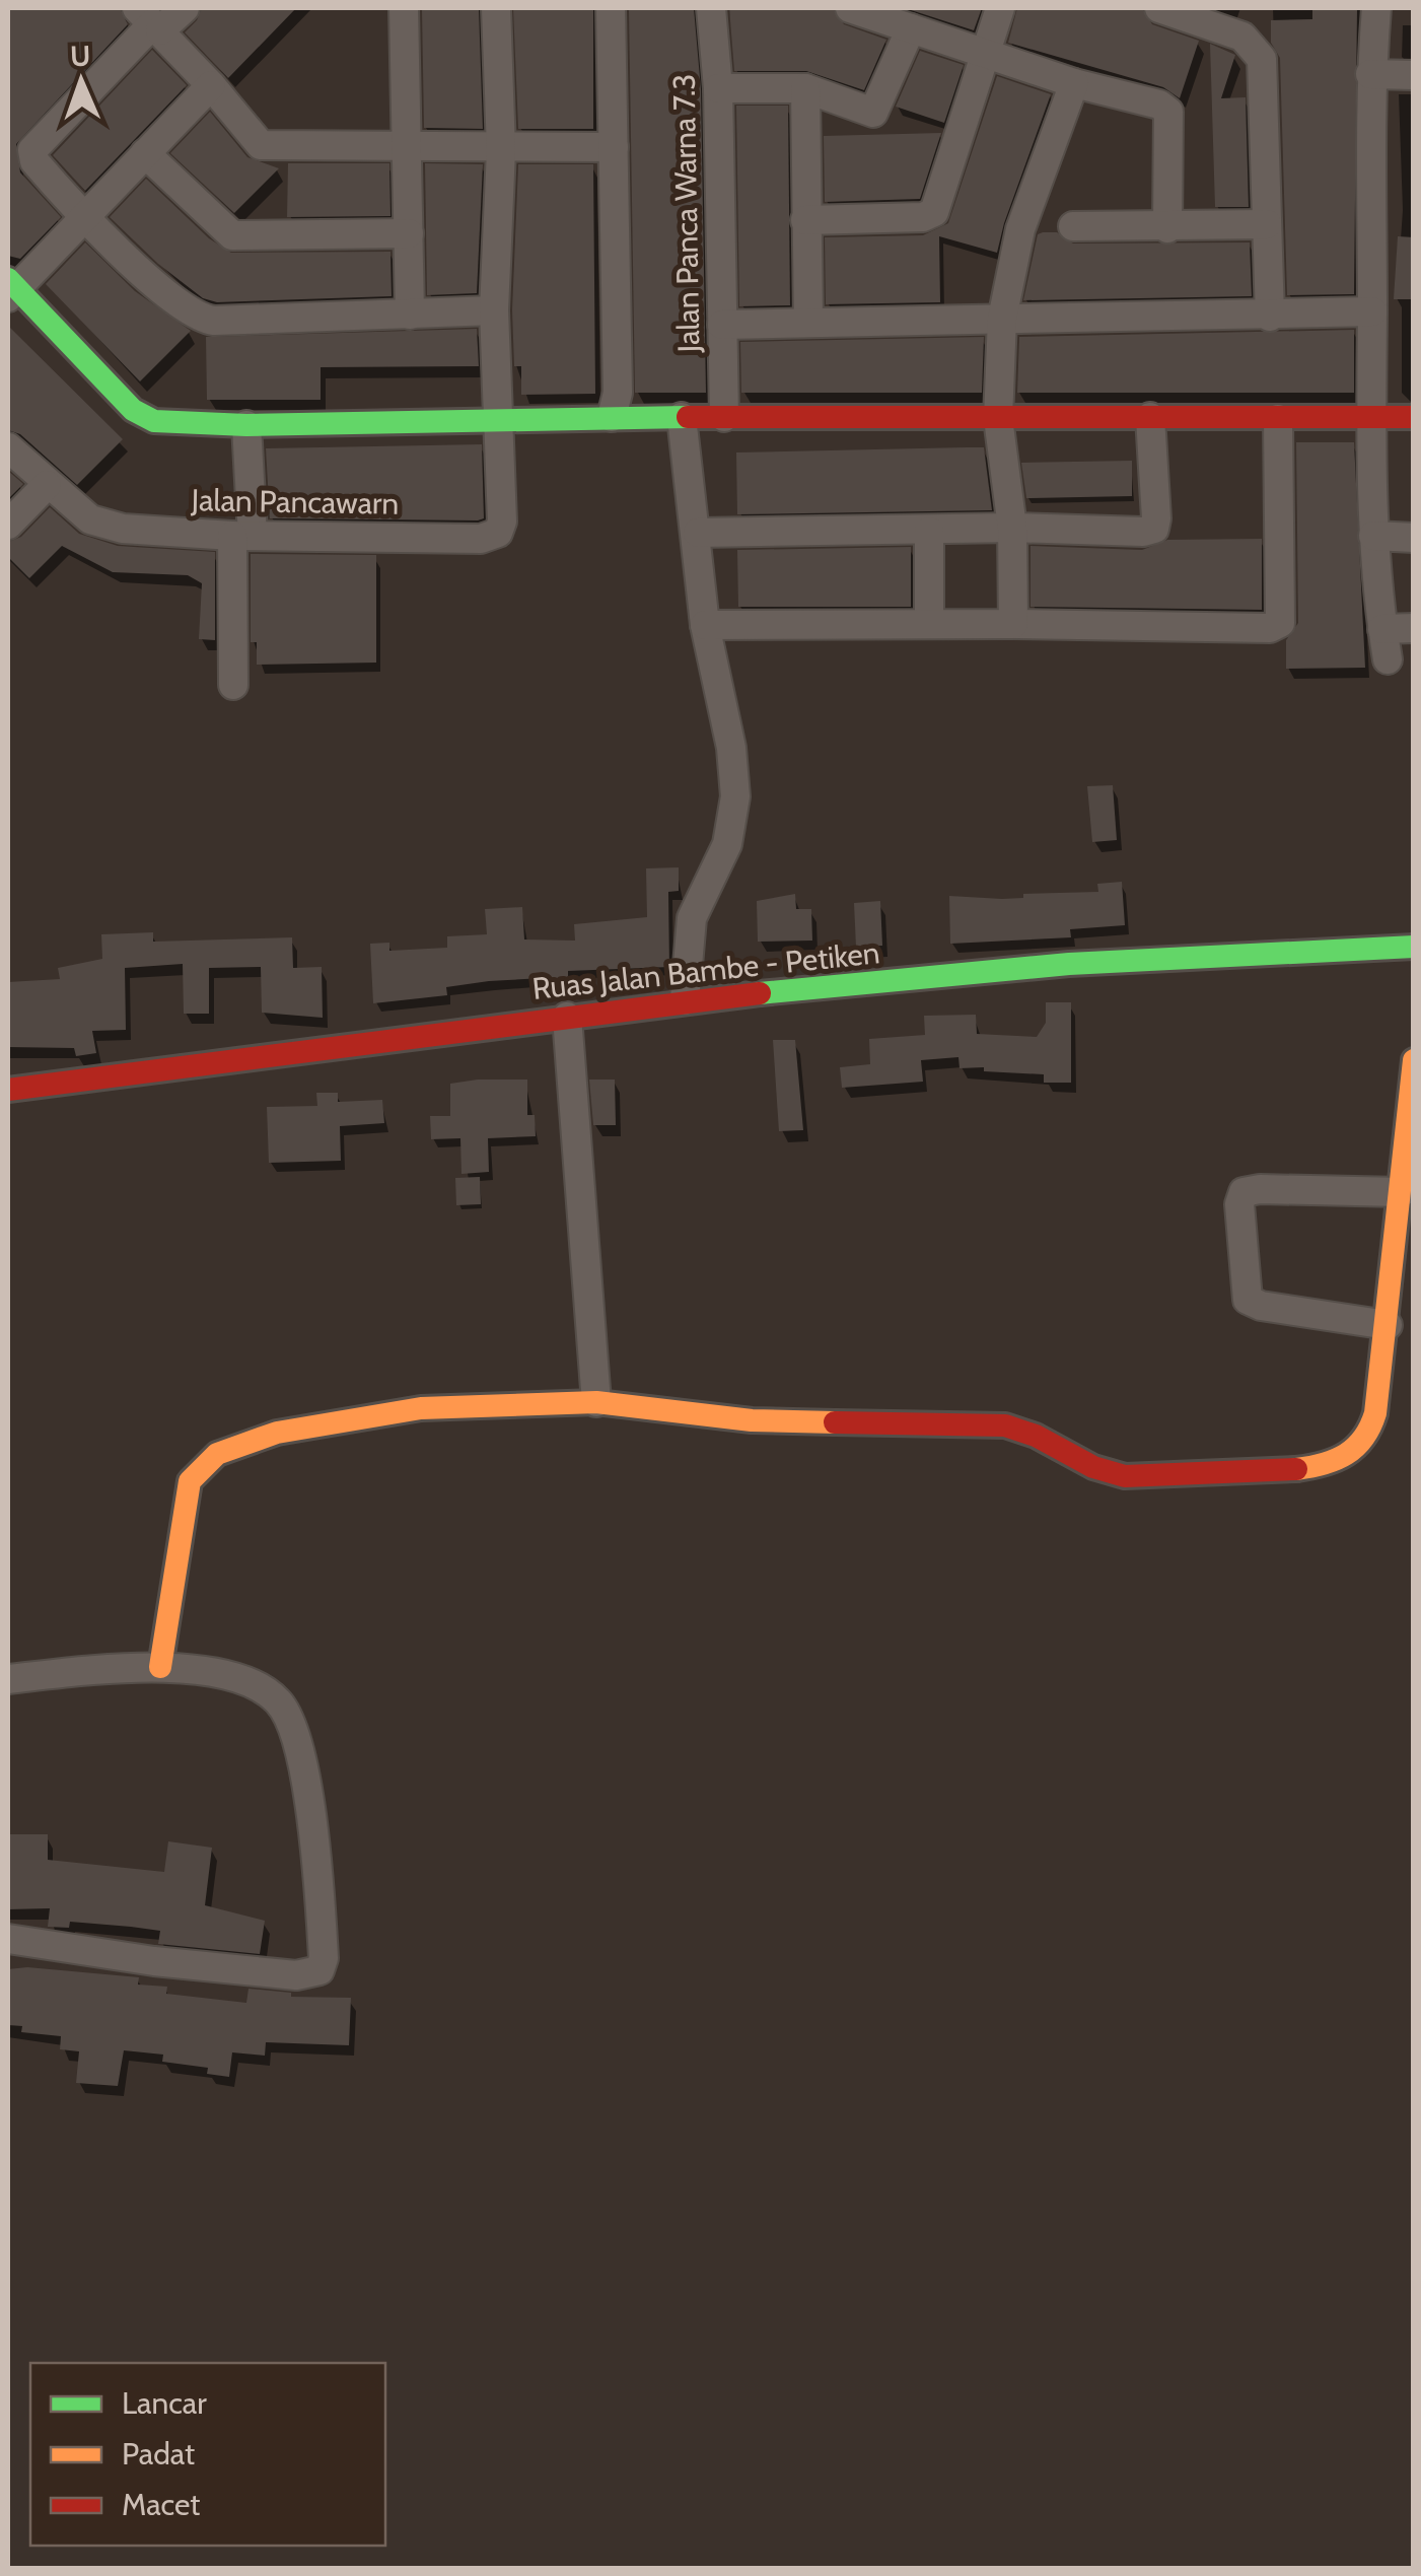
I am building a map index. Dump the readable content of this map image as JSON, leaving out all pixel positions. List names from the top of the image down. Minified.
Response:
{"streets":{"street":["Jalan Panca Warna 7.3","Jalan Pancawarn","Ruas Jalan Bambe - Petiken"]},"legend":["Lancar","Padat","Macet"],"north":"top"}
